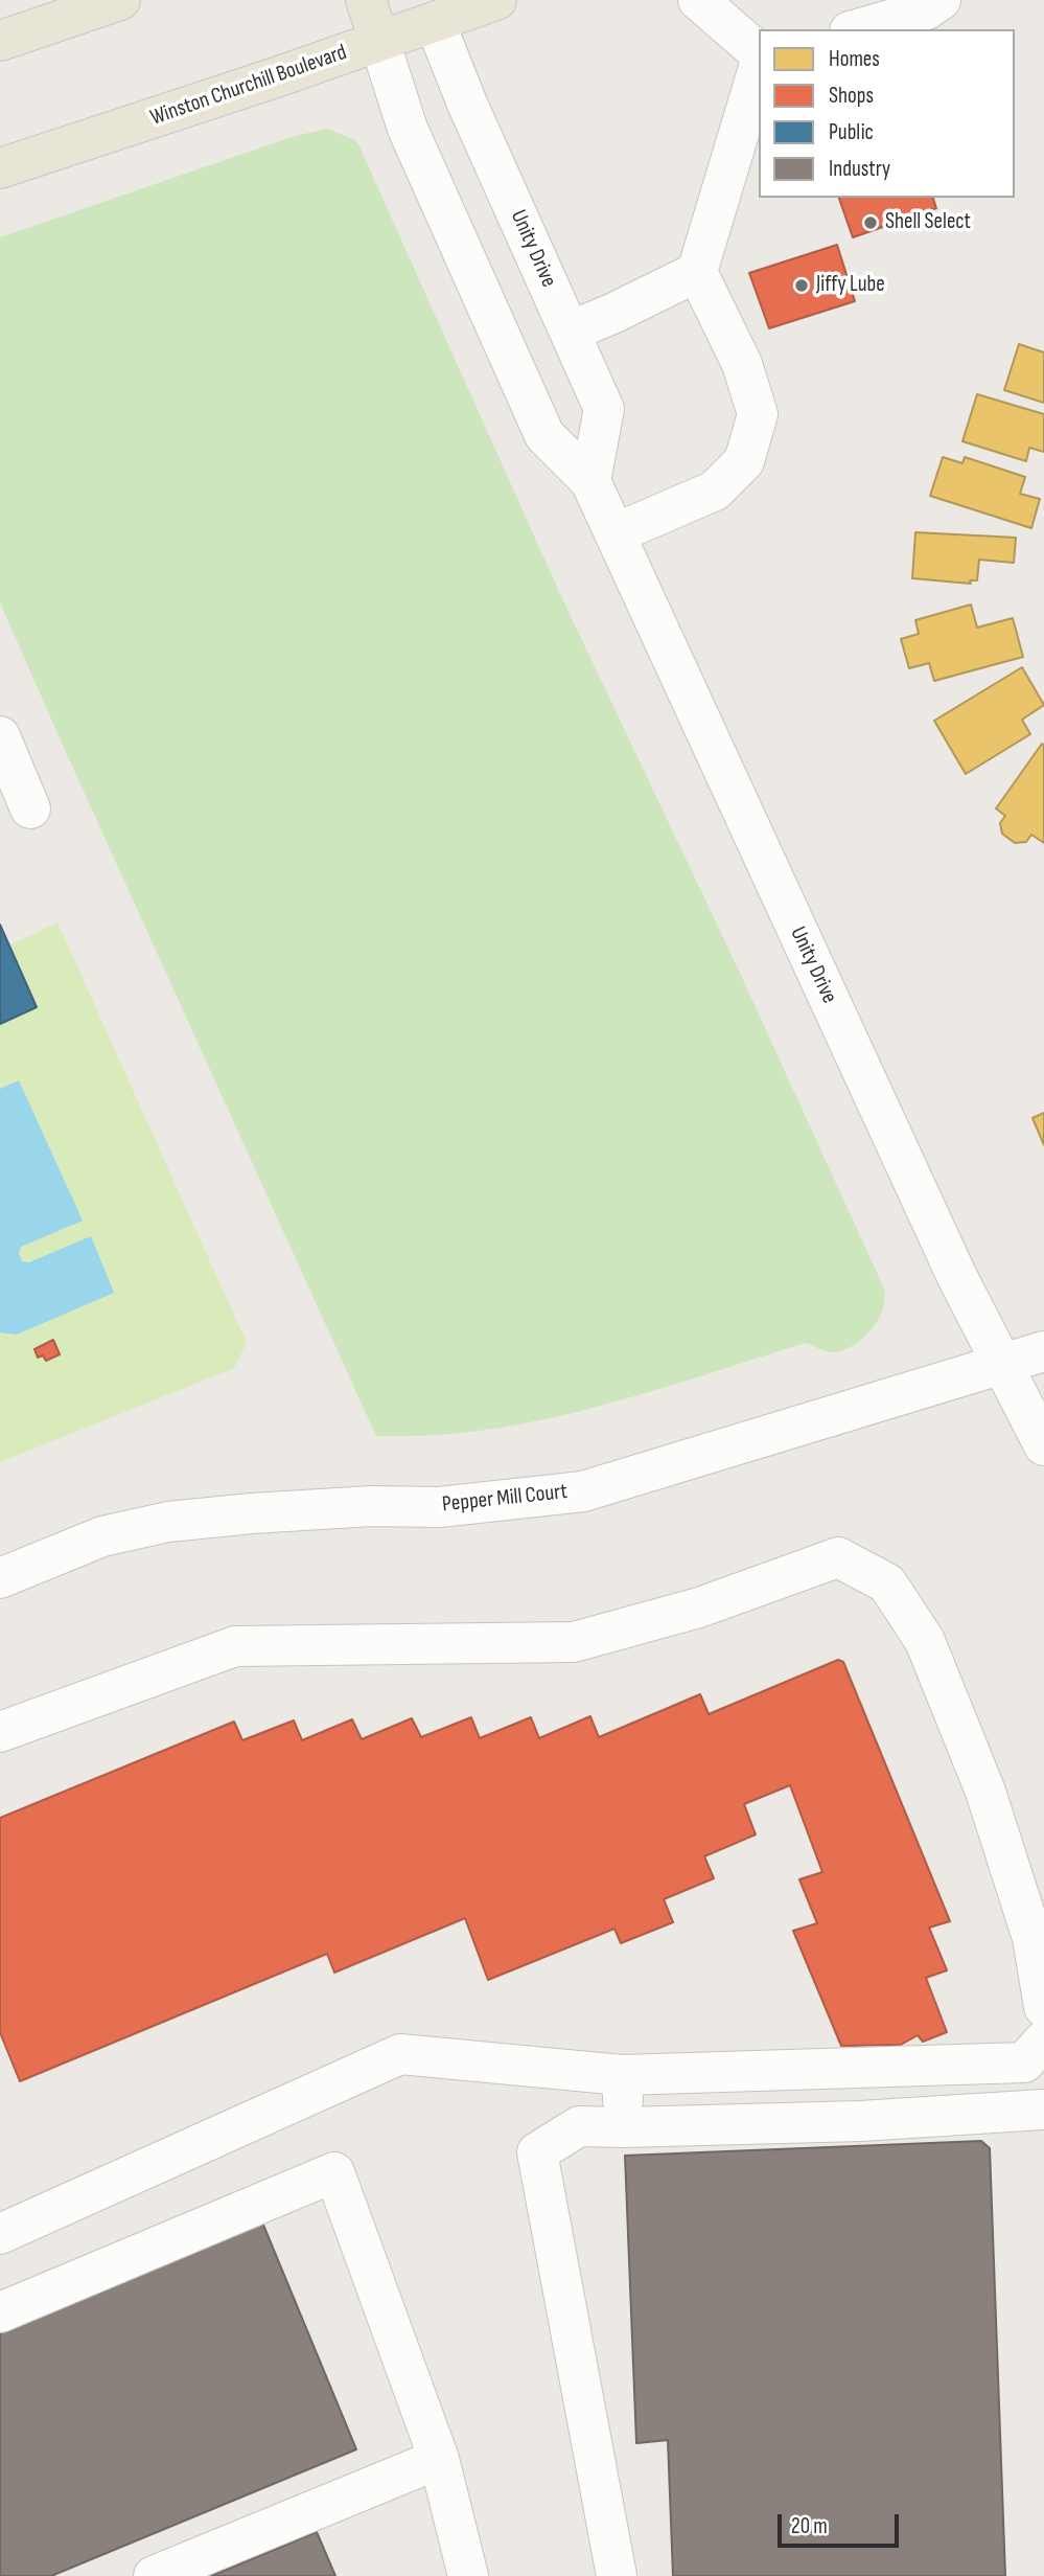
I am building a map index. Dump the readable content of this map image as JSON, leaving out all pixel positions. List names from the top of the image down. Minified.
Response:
{"streets":{"main road":["Winston Churchill Boulevard"],"street":["Unity Drive","Pepper Mill Court"]},"crossings":[["Winston Churchill Boulevard","Unity Drive"],["Unity Drive","Pepper Mill Court"]],"places":["Shell Select","Jiffy Lube"],"legend":["Homes","Shops","Public","Industry"],"scale_bar":"20 m"}
